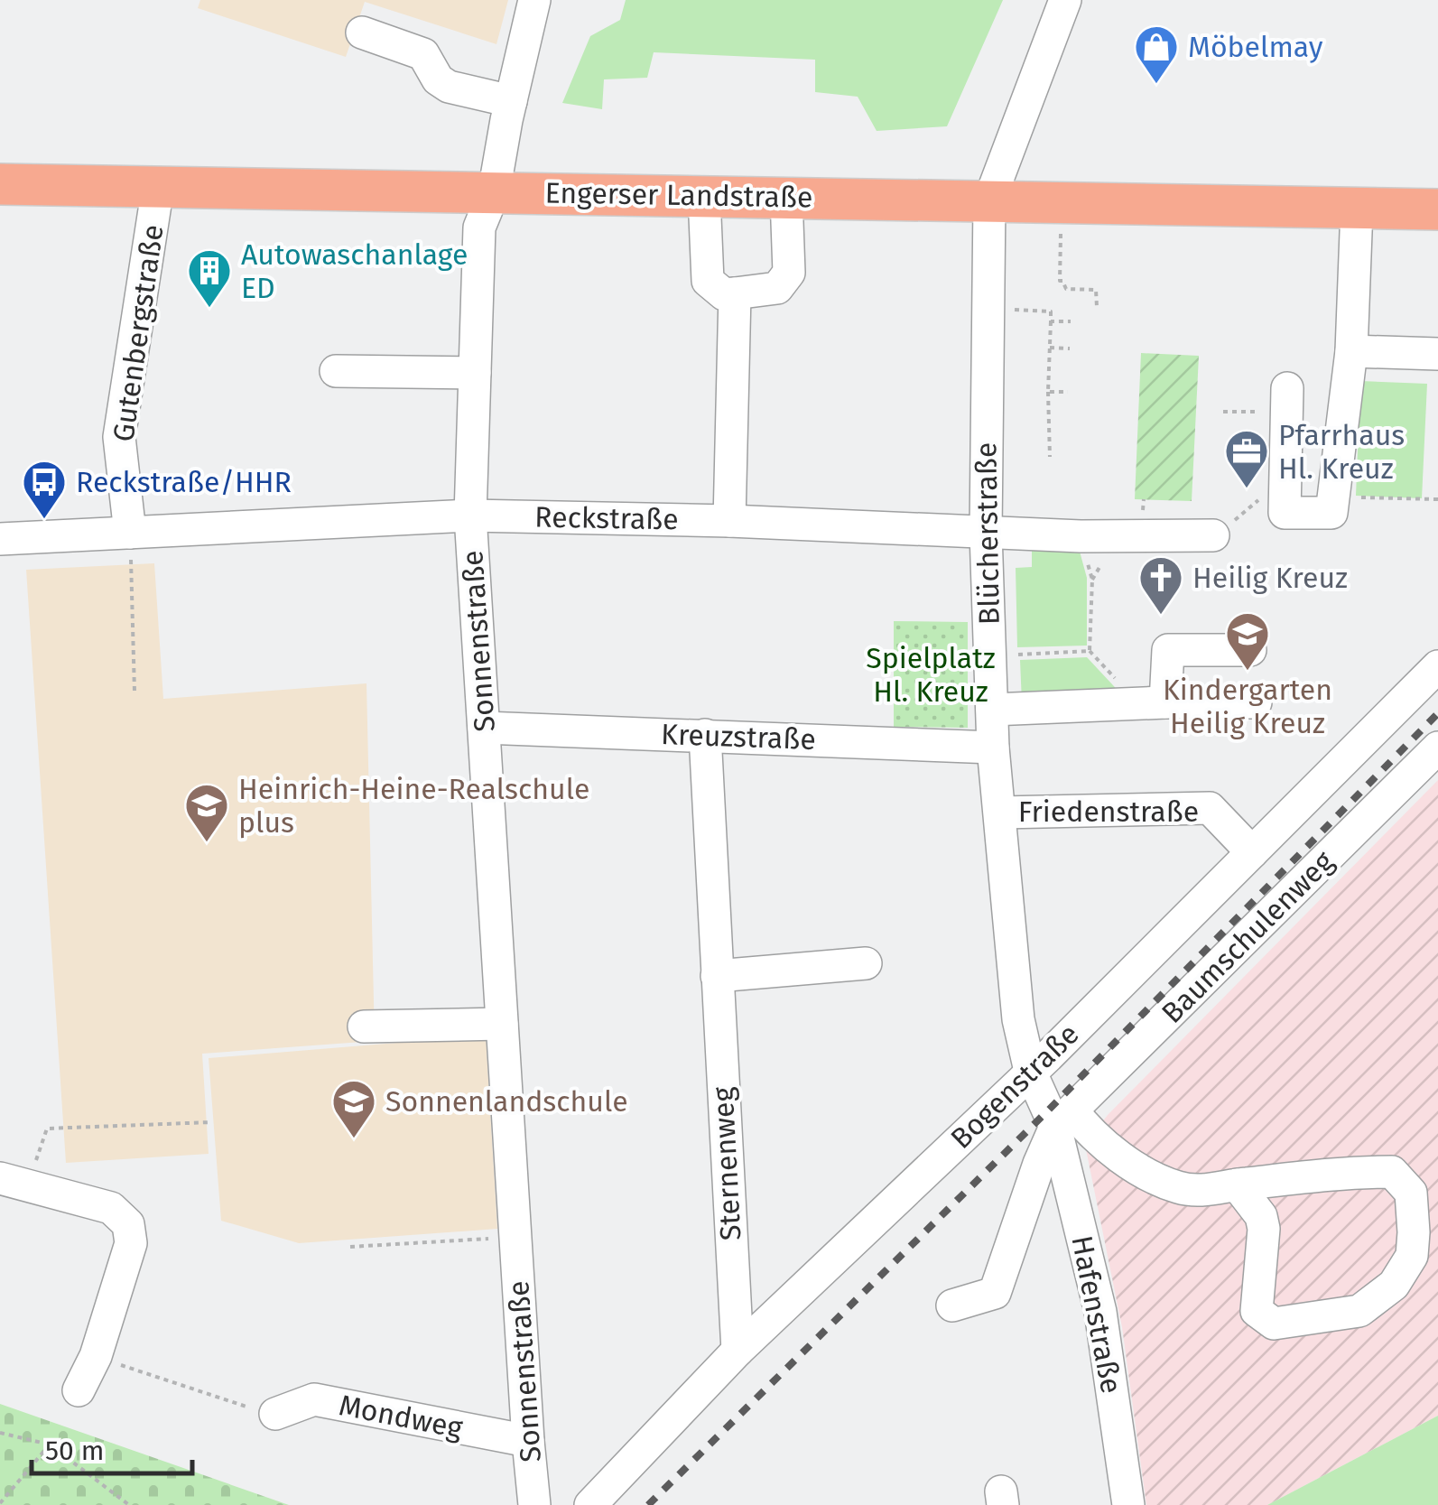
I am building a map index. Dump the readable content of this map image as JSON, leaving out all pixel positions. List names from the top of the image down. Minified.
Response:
{"streets":{"main road":["Engerser Landstraße"],"street":["Gutenbergstraße","Reckstraße","Blücherstraße","Sonnenstraße","Kreuzstraße","Friedenstraße","Baumschulenweg","Bogenstraße","Sternenweg","Hafenstraße","Mondweg"]},"crossings":[["Engerser Landstraße","Gutenbergstraße"],["Engerser Landstraße","Blücherstraße"],["Engerser Landstraße","Sonnenstraße"],["Gutenbergstraße","Reckstraße"],["Reckstraße","Blücherstraße"],["Reckstraße","Sonnenstraße"],["Blücherstraße","Kreuzstraße"],["Blücherstraße","Friedenstraße"],["Blücherstraße","Baumschulenweg"],["Blücherstraße","Bogenstraße"],["Blücherstraße","Hafenstraße"],["Sonnenstraße","Kreuzstraße"],["Sonnenstraße","Mondweg"],["Kreuzstraße","Sternenweg"],["Friedenstraße","Bogenstraße"],["Baumschulenweg","Hafenstraße"],["Bogenstraße","Sternenweg"]],"parks":["Spielplatz Hl. Kreuz"],"places":{"shop":["Möbelmay"],"building":["Autowaschanlage ED"],"office":["Pfarrhaus Hl. Kreuz"],"bus stop":["Reckstraße/HHR"],"church":["Heilig Kreuz"],"school or university":["Kindergarten Heilig Kreuz","Heinrich-Heine-Realschule plus","Sonnenlandschule"]},"scale_bar":"50 m"}
